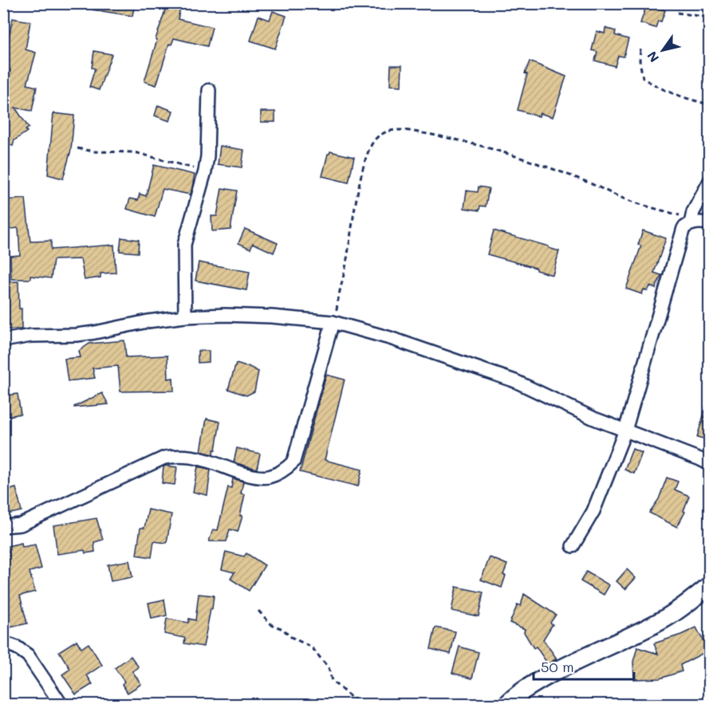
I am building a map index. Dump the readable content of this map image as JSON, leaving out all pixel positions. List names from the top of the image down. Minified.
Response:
{"scale_bar":"50 m","north":"bottom left"}
